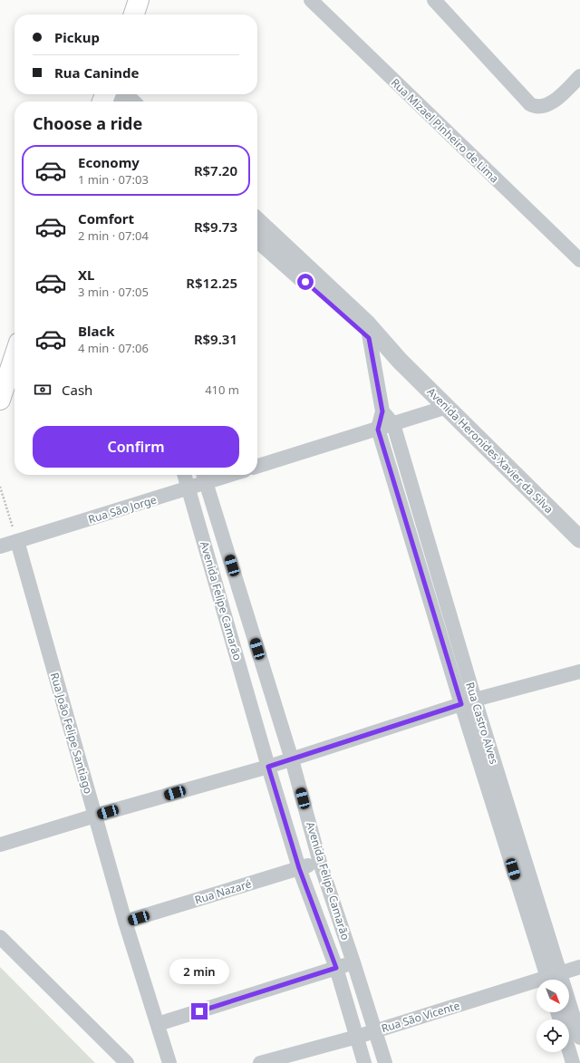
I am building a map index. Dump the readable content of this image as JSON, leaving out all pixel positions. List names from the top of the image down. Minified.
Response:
{"streets":{"street":["Rua Mizael Pinheiro de Lima","Avenida Heronides Xavier da Silva","Rua São Jorge","Avenida Felipe Camarão","Rua Castro Alves","Rua João Felipe Santiago","Rua Nazaré","Rua São Vicente"]},"crossings":[["Rua São Jorge","Avenida Felipe Camarão"],["Rua São Jorge","Rua João Felipe Santiago"],["Avenida Felipe Camarão","Rua Nazaré"],["Avenida Felipe Camarão","Rua São Vicente"],["Rua Castro Alves","Rua São Vicente"],["Rua João Felipe Santiago","Rua Nazaré"]],"north":"bottom right","page":{"banner":["Pickup","Rua Caninde"],"heading":"Choose a ride","list":[{"name":"Economy","note":"1 min · 07:03","value":"R$7.20"},{"name":"Comfort","note":"2 min · 07:04","value":"R$9.73"},{"name":"XL","note":"3 min · 07:05","value":"R$12.25"},{"name":"Black","note":"4 min · 07:06","value":"R$9.31"}],"pay":["Cash","410 m"],"buttons":"Confirm","bubble":"2 min"}}
